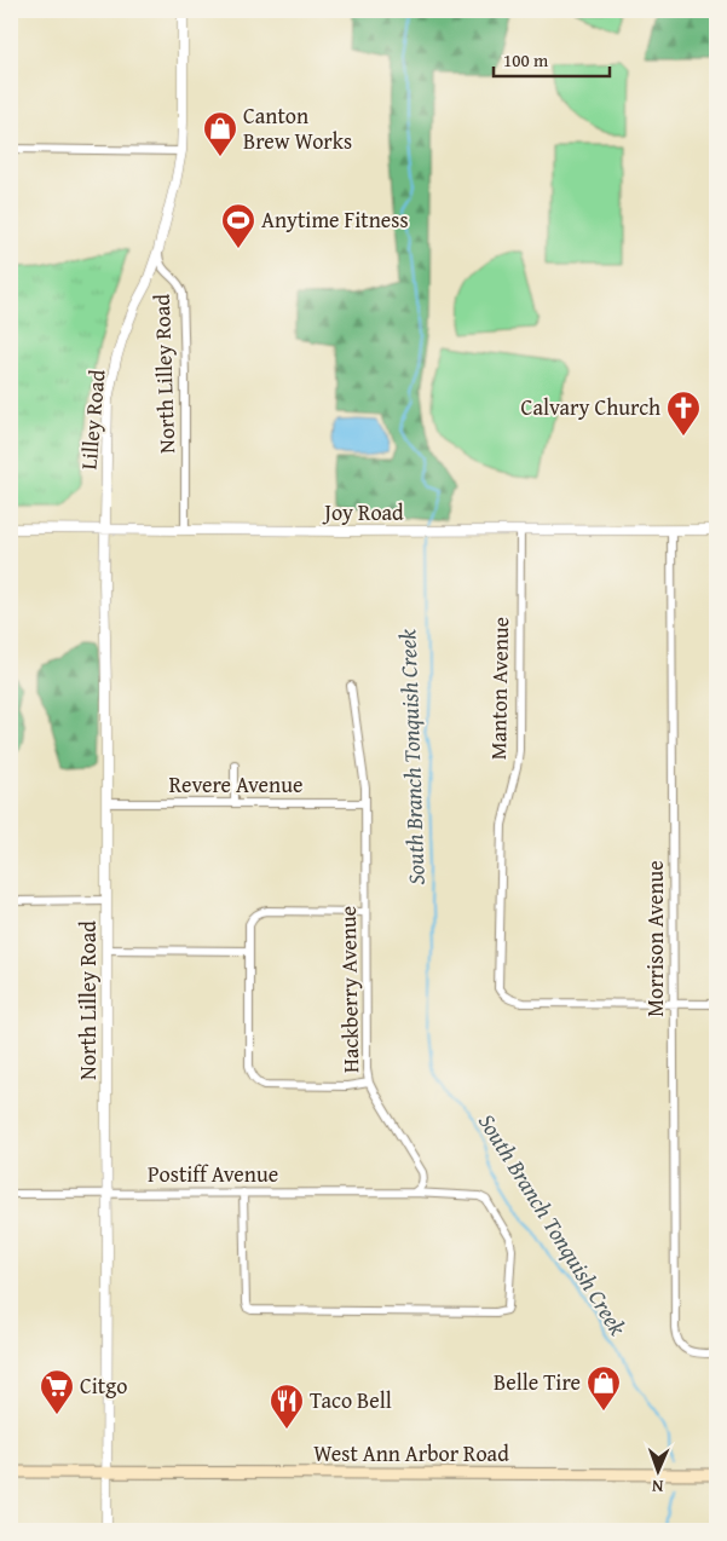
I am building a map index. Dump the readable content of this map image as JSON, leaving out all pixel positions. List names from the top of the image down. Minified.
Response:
{"streets":{"main road":["West Ann Arbor Road"],"street":["North Lilley Road","Lilley Road","Joy Road","Manton Avenue","Revere Avenue","Morrison Avenue","Hackberry Avenue","Postiff Avenue"]},"crossings":[["North Lilley Road","Lilley Road"],["North Lilley Road","Joy Road"],["North Lilley Road","Revere Avenue"],["North Lilley Road","Postiff Avenue"],["North Lilley Road","West Ann Arbor Road"],["Lilley Road","Joy Road"],["Joy Road","Manton Avenue"],["Joy Road","Morrison Avenue"],["Manton Avenue","Morrison Avenue"],["Revere Avenue","Hackberry Avenue"],["Hackberry Avenue","Postiff Avenue"]],"water":["South Branch Tonquish Creek"],"places":{"shop":["Canton Brew Works","Belle Tire"],"sports":["Anytime Fitness"],"church":["Calvary Church"],"supermarket":["Citgo"],"restaurant":["Taco Bell"]},"scale_bar":"100 m","north":"bottom"}
